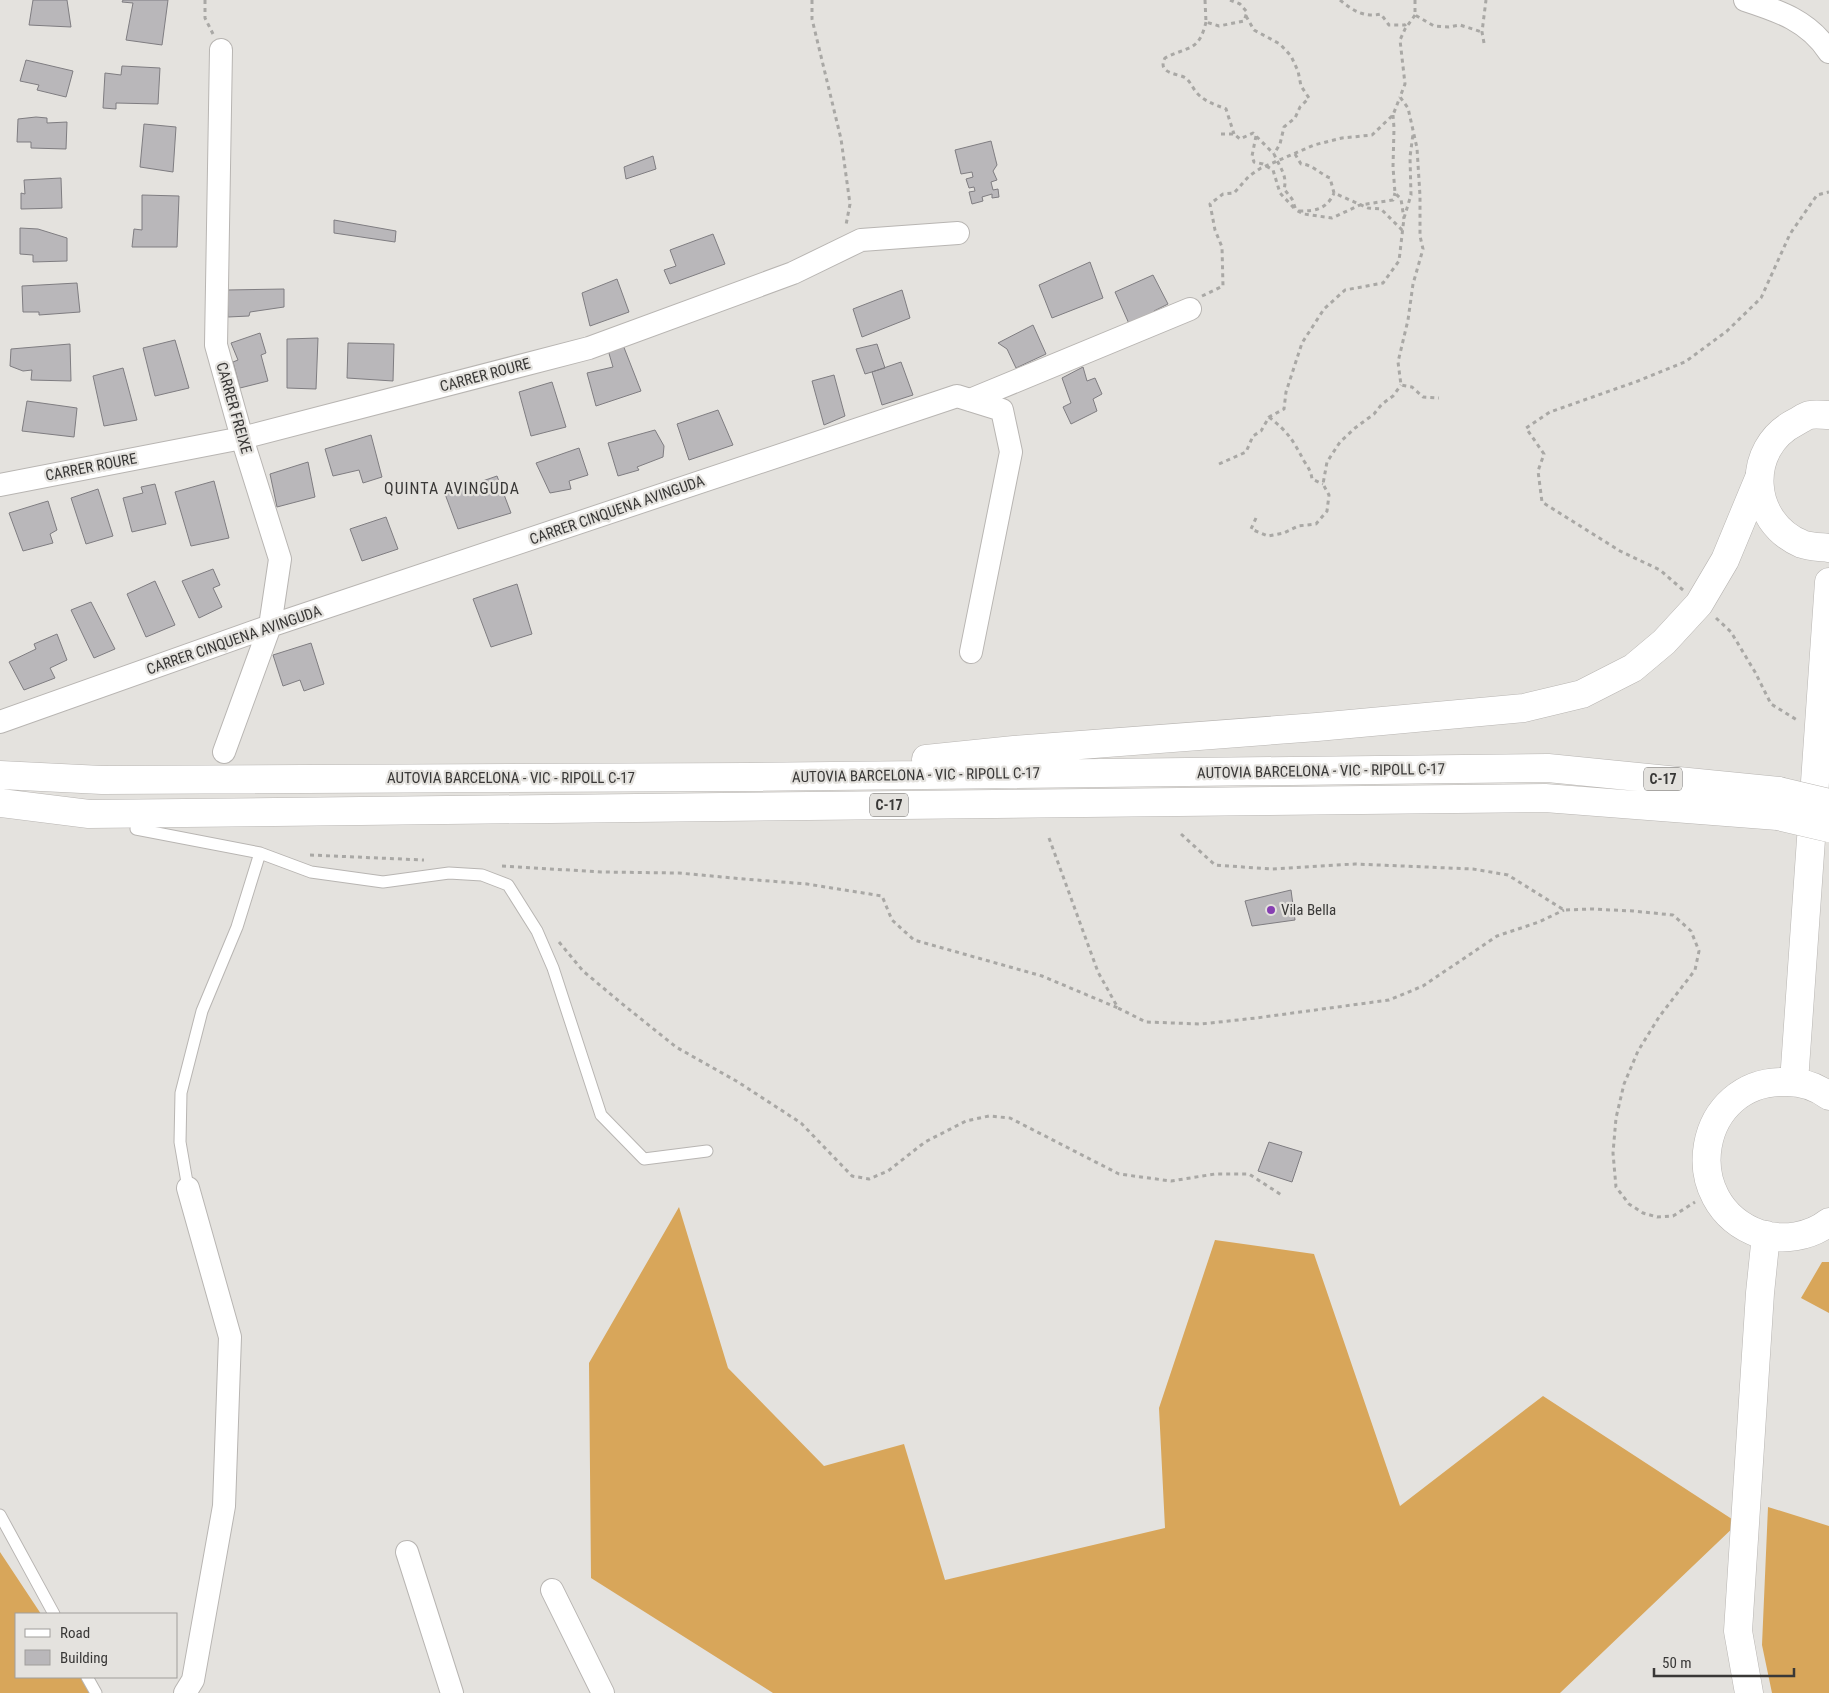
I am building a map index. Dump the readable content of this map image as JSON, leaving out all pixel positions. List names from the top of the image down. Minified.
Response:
{"streets":{"main road":["AUTOVIA BARCELONA - VIC - RIPOLL C-17","C-17"],"street":["CARRER ROURE","CARRER FREIXE","CARRER CINQUENA AVINGUDA"]},"crossings":[["CARRER ROURE","CARRER FREIXE"],["CARRER FREIXE","CARRER CINQUENA AVINGUDA"]],"districts":["QUINTA AVINGUDA"],"places":["Vila Bella"],"legend":["Road","Building"],"scale_bar":"50 m"}
